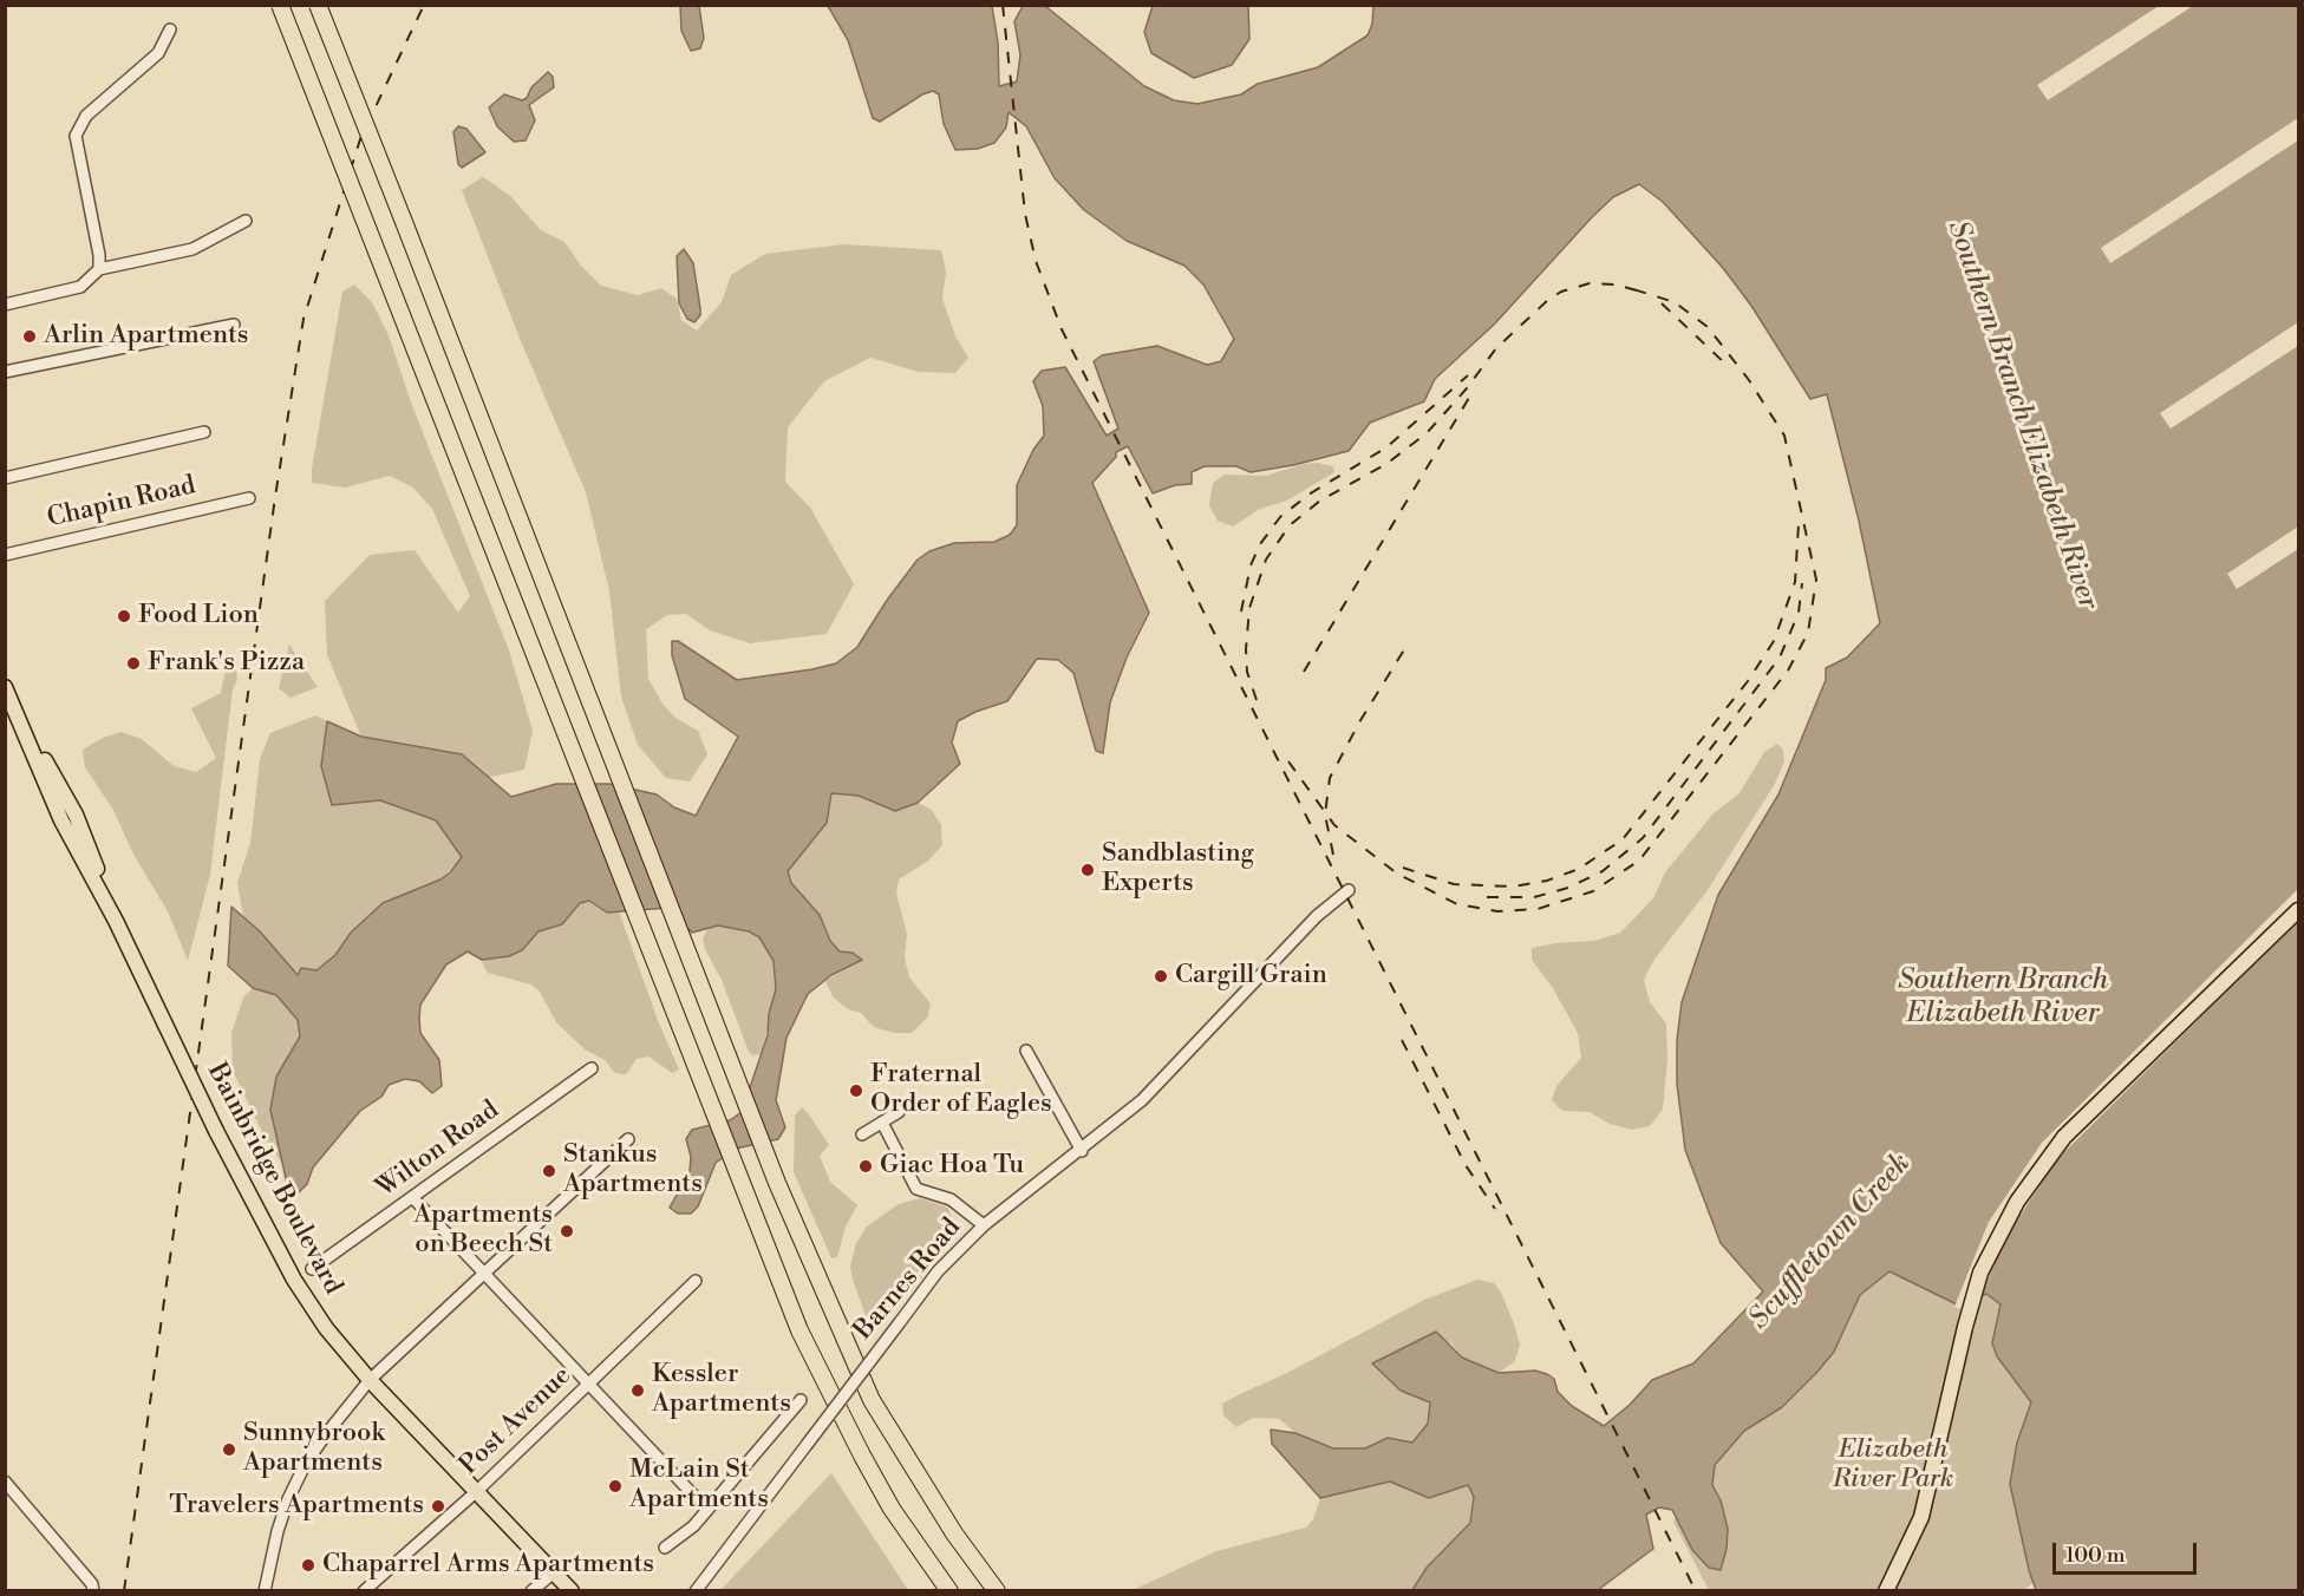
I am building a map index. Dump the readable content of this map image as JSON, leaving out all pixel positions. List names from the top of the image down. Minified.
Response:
{"streets":{"main road":["Bainbridge Boulevard"],"street":["Chapin Road","Wilton Road","Barnes Road","Post Avenue"]},"crossings":[["Bainbridge Boulevard","Post Avenue"]],"water":["Southern Branch Elizabeth River","Scuffletown Creek"],"parks":["Elizabeth River Park"],"places":["Arlin Apartments","Food Lion","Frank's Pizza","Sandblasting Experts","Cargill Grain","Fraternal Order of Eagles","Giac Hoa Tu","Stankus Apartments","Apartments on Beech St","Kessler Apartments","Sunnybrook Apartments","McLain St Apartments","Travelers Apartments","Chaparrel Arms Apartments"],"scale_bar":"100 m"}
